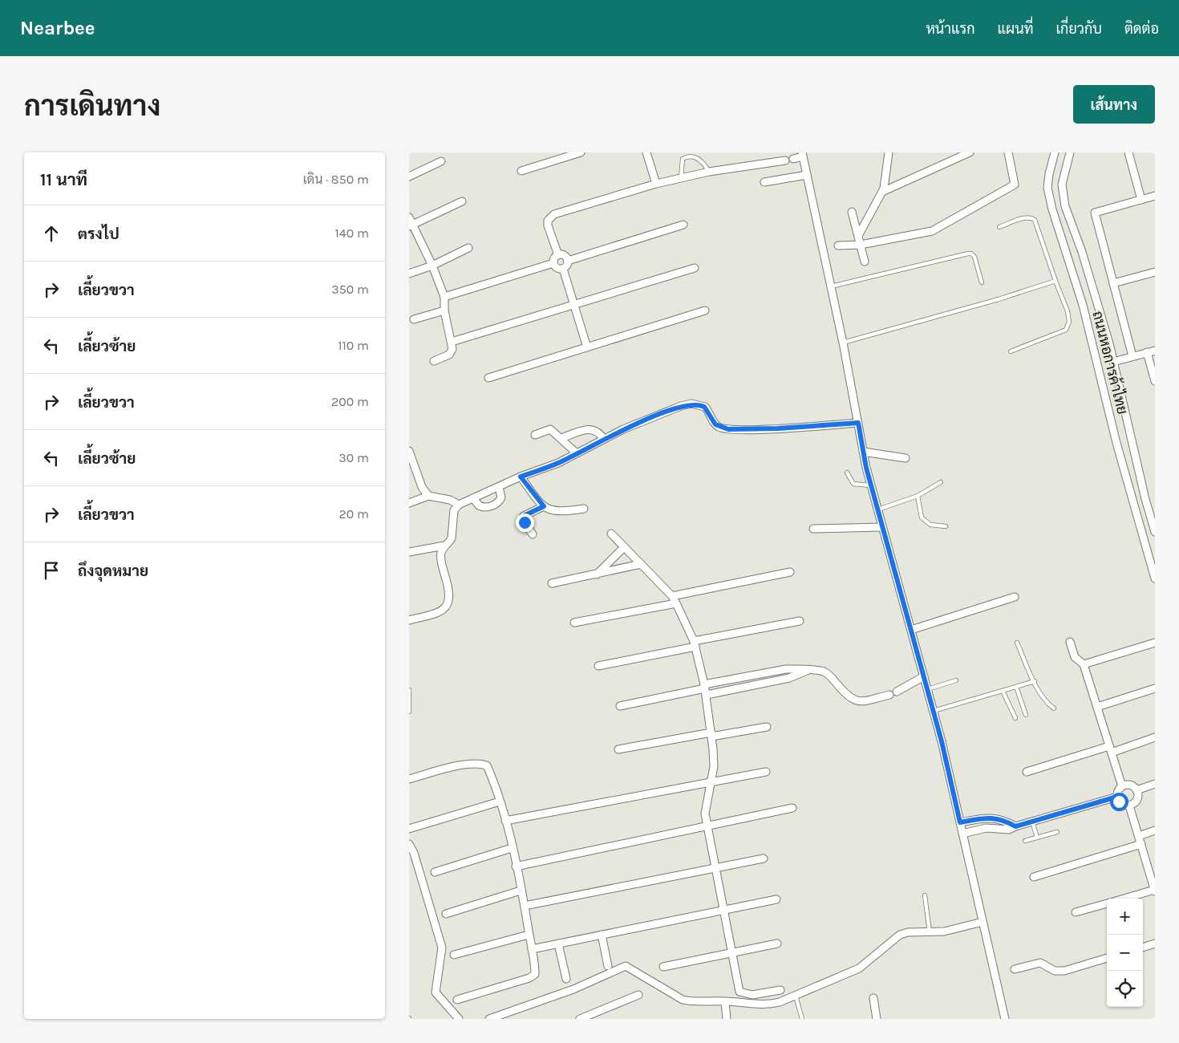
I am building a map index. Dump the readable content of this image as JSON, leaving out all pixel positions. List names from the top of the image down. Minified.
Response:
{"streets":{"street":["ถนนหอการค้าไทย"]},"page":{"header":"Nearbee","nav":["หน้าแรก","แผนที่","เกี่ยวกับ","ติดต่อ"],"buttons":"เส้นทาง","title":"การเดินทาง","heading":["11 นาที","เดิน · 850 m"],"list":[["ตรงไป","140 m"],["เลี้ยวขวา","350 m"],["เลี้ยวซ้าย","110 m"],["เลี้ยวขวา","200 m"],["เลี้ยวซ้าย","30 m"],["เลี้ยวขวา","20 m"],"ถึงจุดหมาย"],"map_buttons":["+","−"]}}
